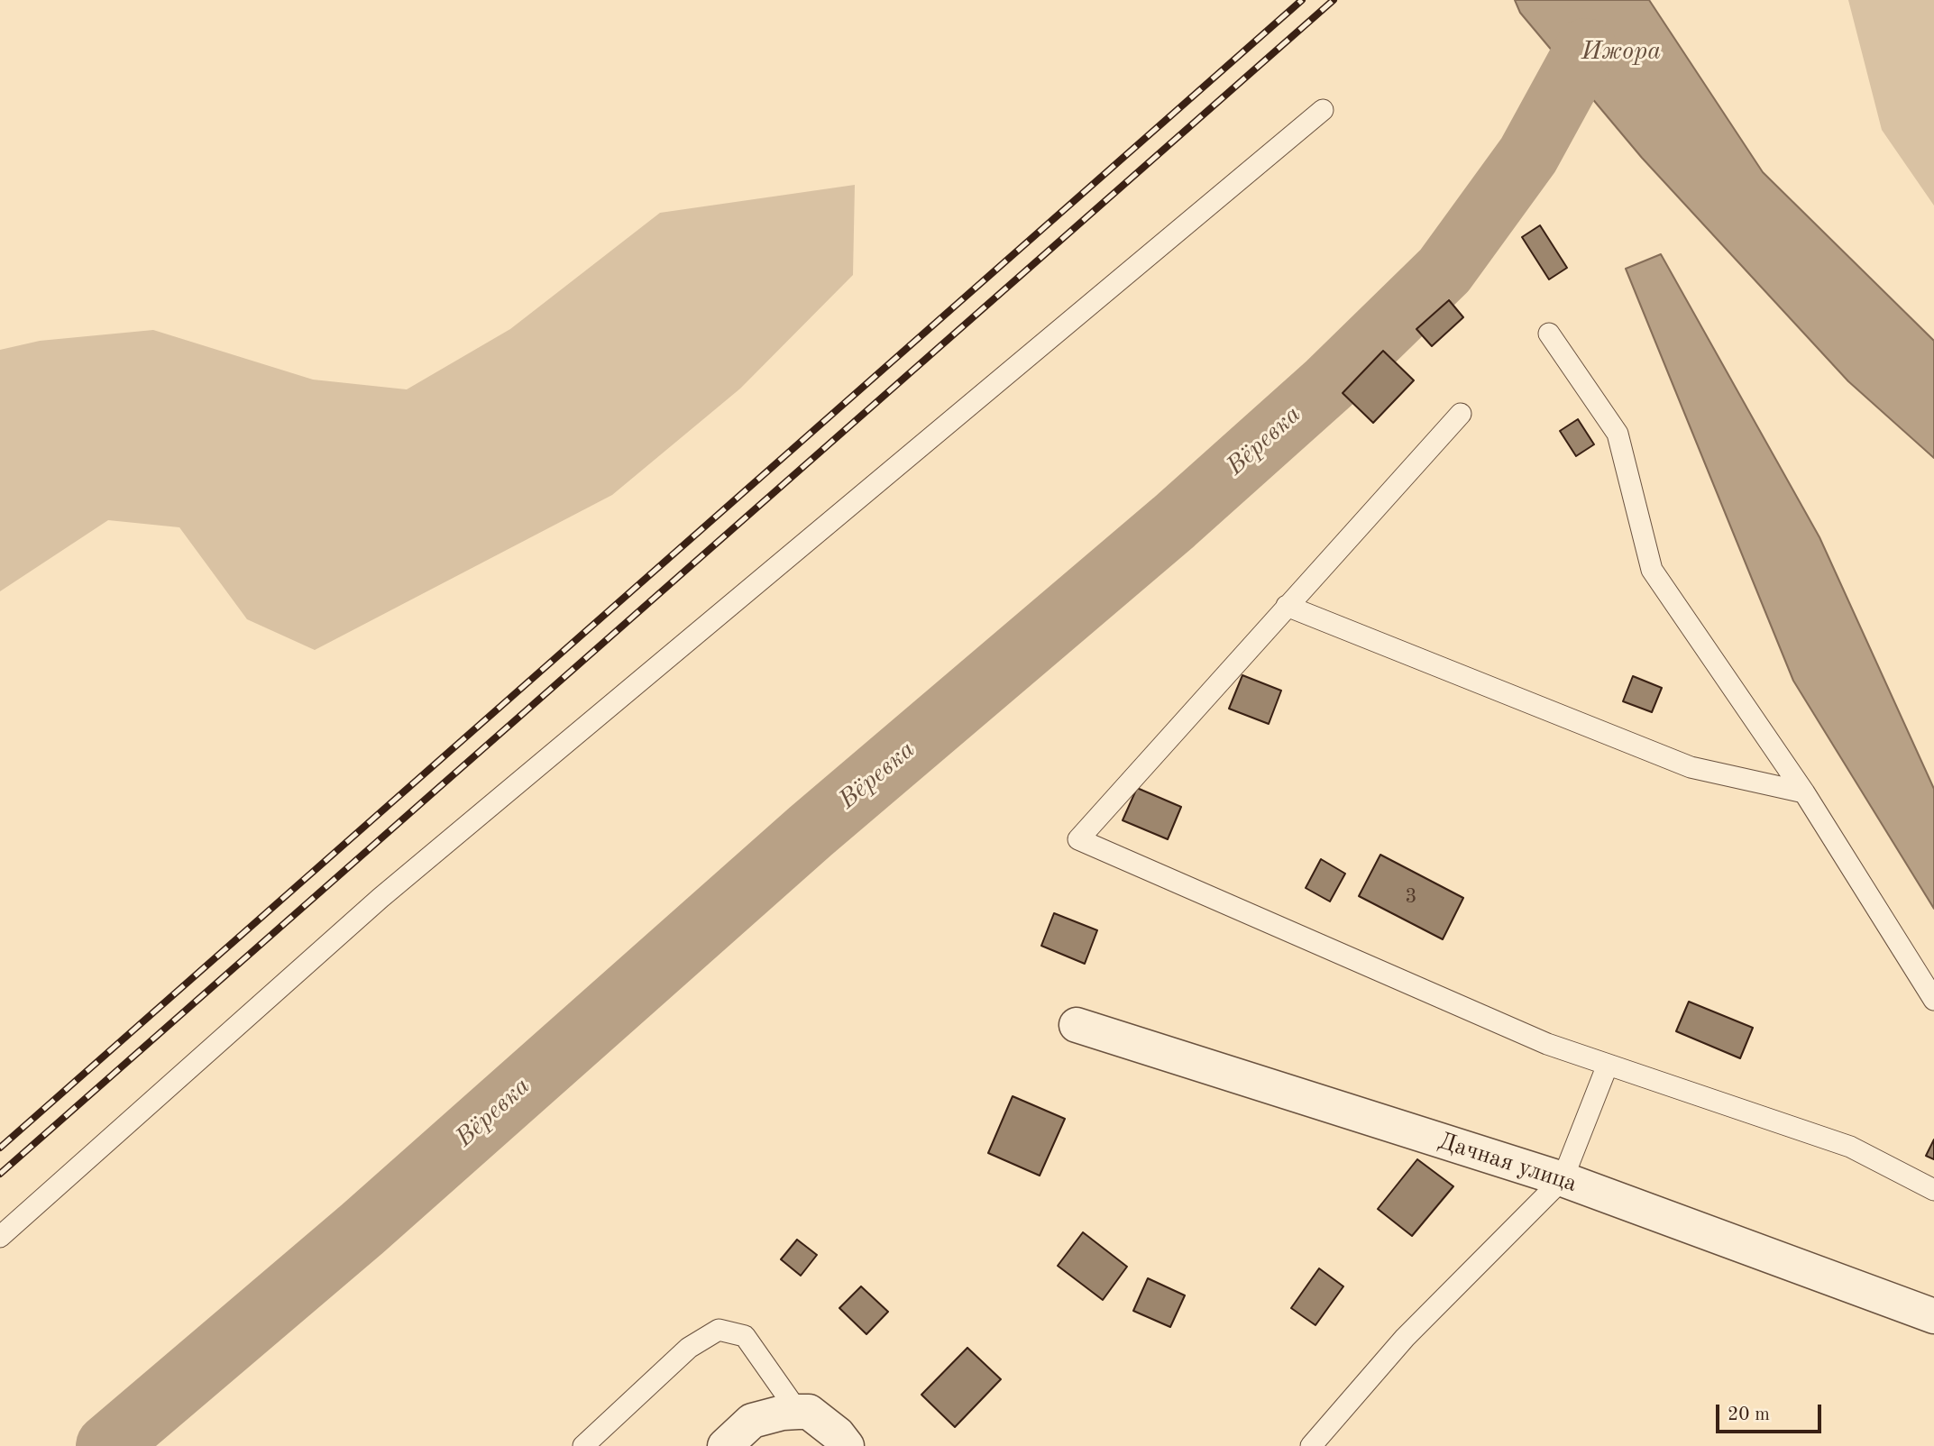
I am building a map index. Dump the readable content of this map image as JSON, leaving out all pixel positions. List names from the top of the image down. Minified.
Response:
{"streets":{"street":["Дачная улица"]},"water":["Ижора","Вёревка"],"house_numbers":["3"],"scale_bar":"20 m"}
